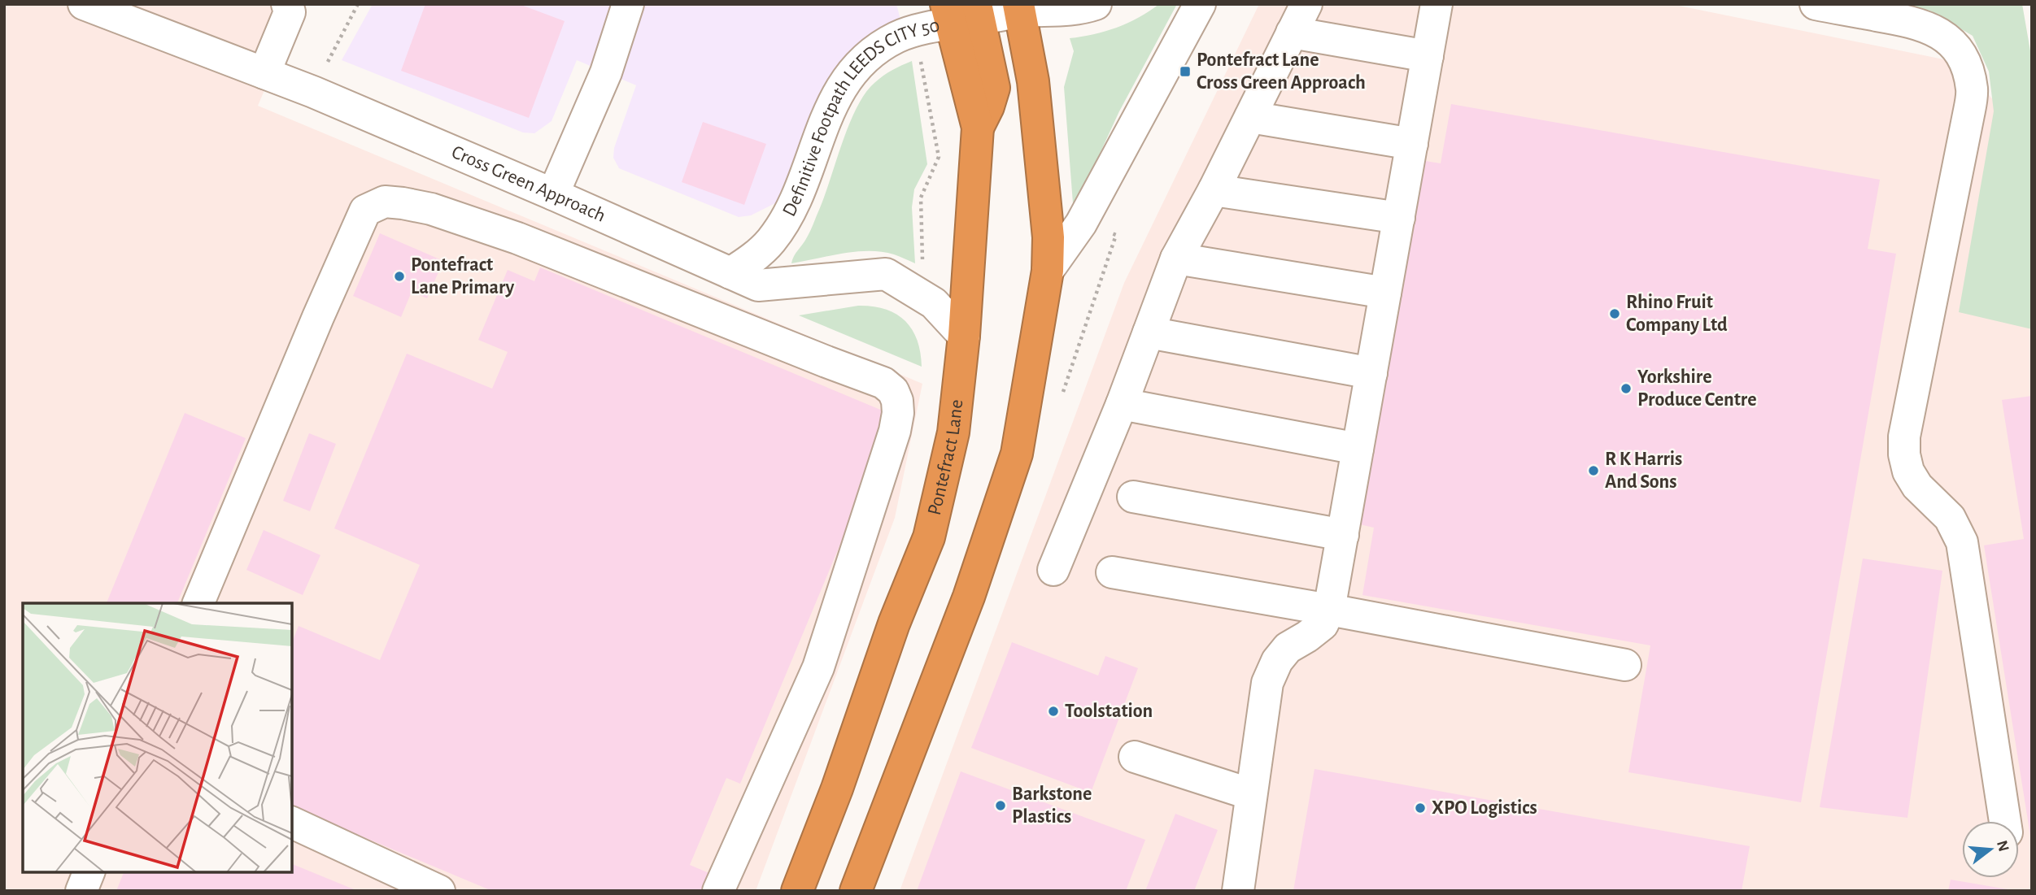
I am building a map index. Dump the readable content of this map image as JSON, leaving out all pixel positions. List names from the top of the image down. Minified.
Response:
{"streets":{"highway":["Pontefract Lane"],"street":["Definitive Footpath LEEDS CITY 50","Cross Green Approach"]},"crossings":[["Definitive Footpath LEEDS CITY 50","Cross Green Approach"],["Definitive Footpath LEEDS CITY 50","Pontefract Lane"],["Cross Green Approach","Pontefract Lane"]],"places":{"transit":["Pontefract Lane Cross Green Approach"],"other":["Pontefract Lane Primary","Rhino Fruit Company Ltd","Yorkshire Produce Centre","R K Harris And Sons","Toolstation","Barkstone Plastics","XPO Logistics"]},"north":"right"}
